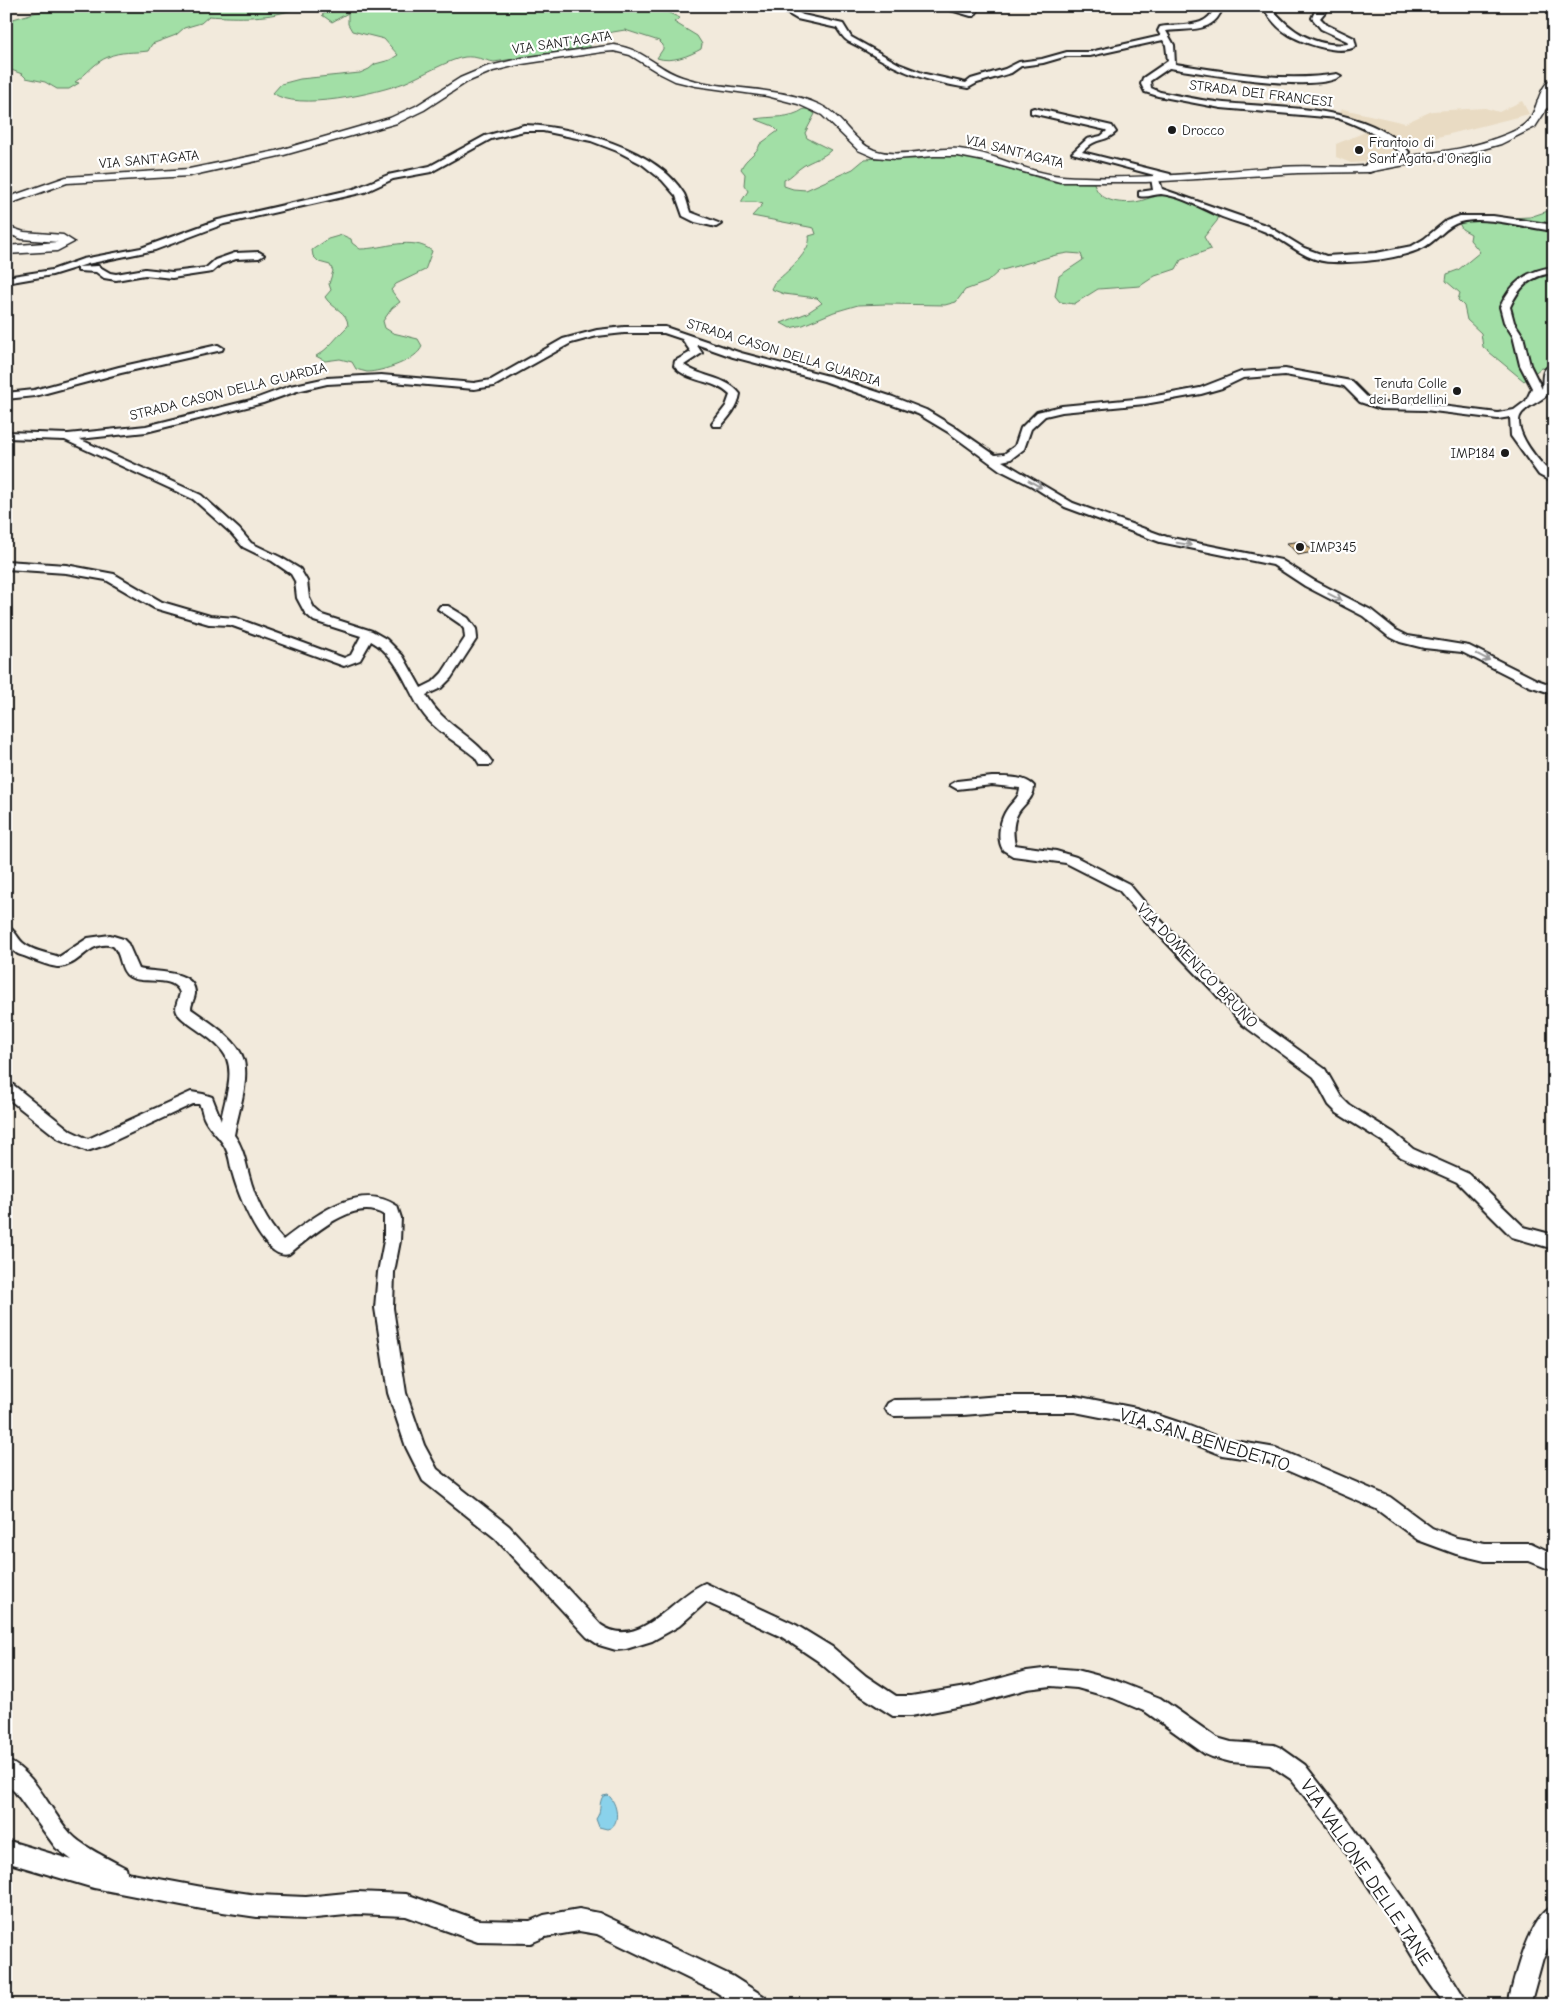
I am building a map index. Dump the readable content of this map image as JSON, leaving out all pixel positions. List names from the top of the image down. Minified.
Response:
{"streets":{"street":["VIA SANT'AGATA","STRADA DEI FRANCESI","STRADA CASON DELLA GUARDIA","VIA DOMENICO BRUNO","VIA SAN BENEDETTO","VIA VALLONE DELLE TANE"]},"crossings":[["VIA SANT'AGATA","STRADA DEI FRANCESI"]],"one_way":["STRADA CASON DELLA GUARDIA"],"places":["Drocco","Frantoio di Sant'Agata d'Oneglia","Tenuta Colle dei Bardellini","IMP184","IMP345"]}
